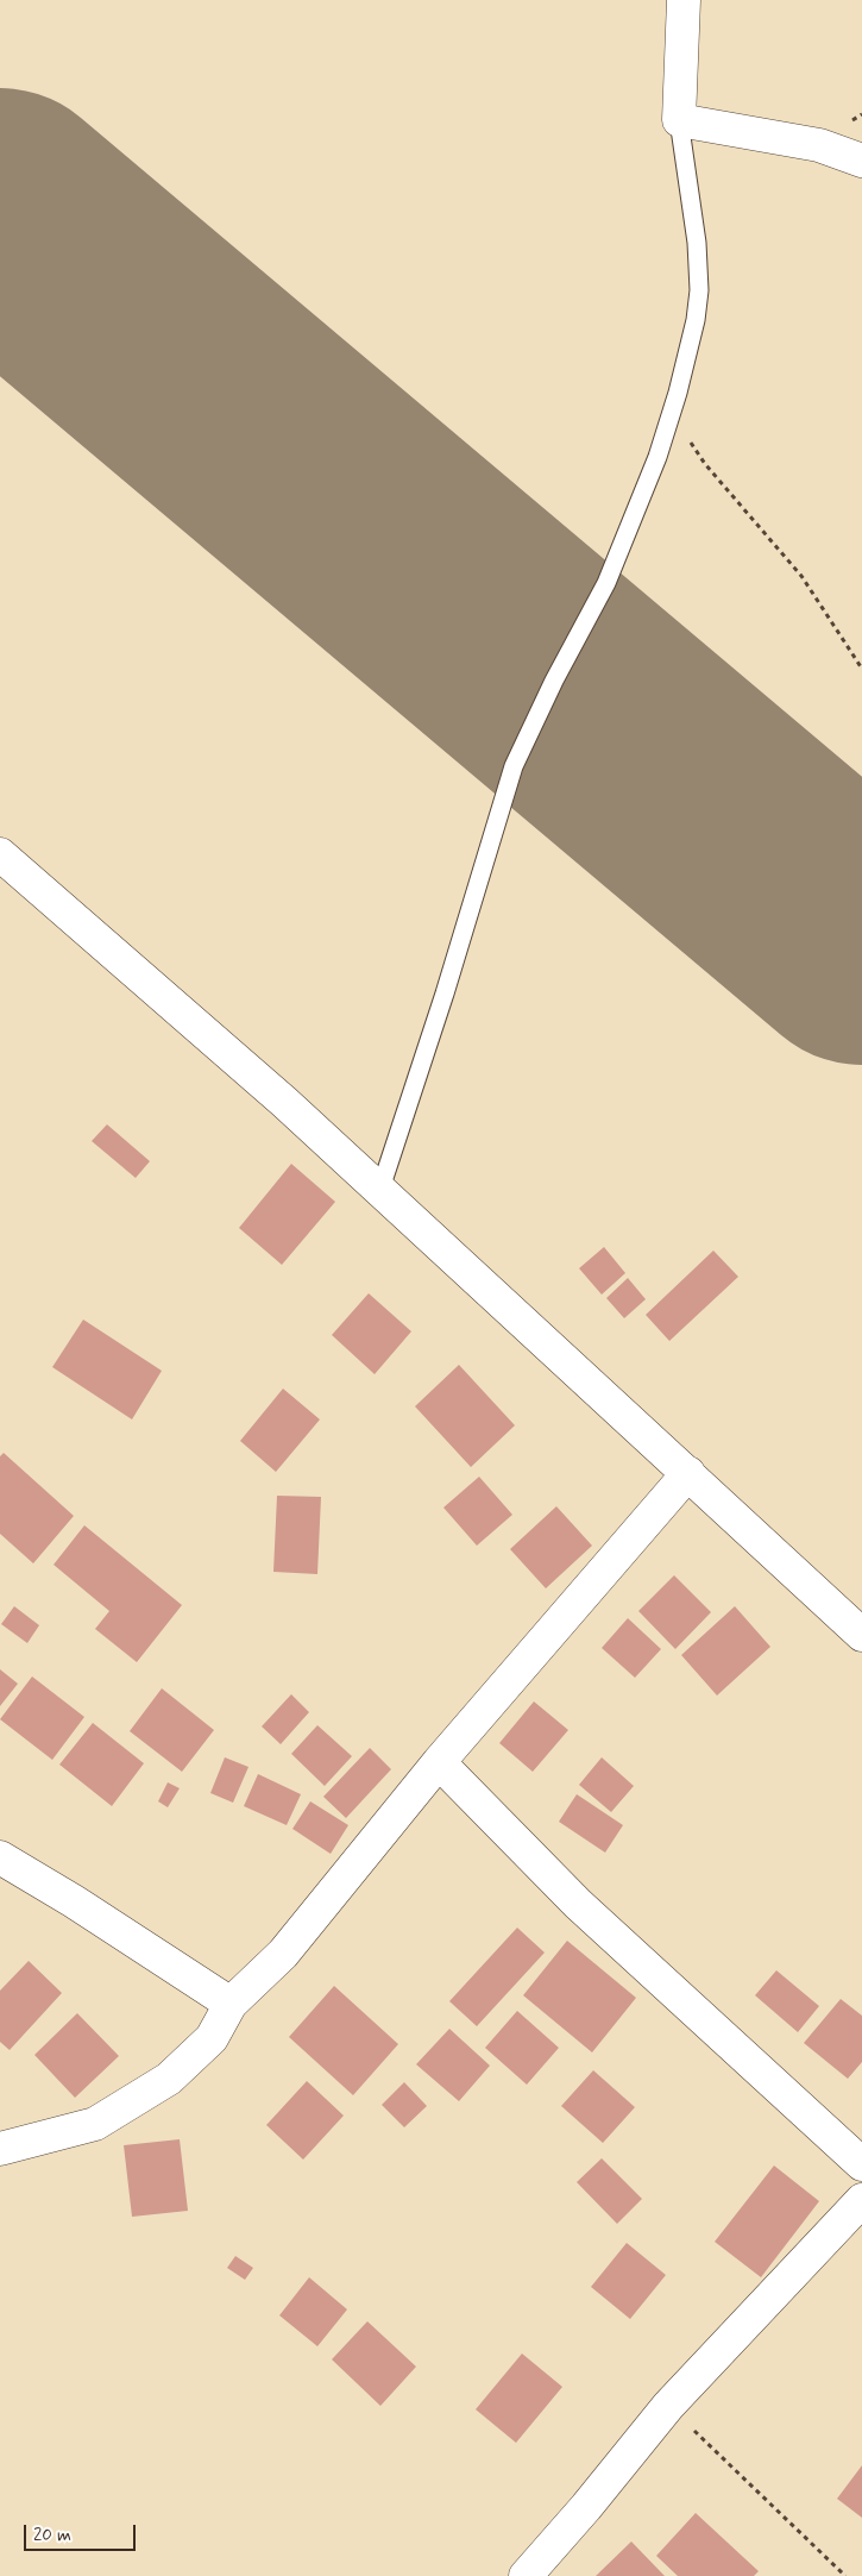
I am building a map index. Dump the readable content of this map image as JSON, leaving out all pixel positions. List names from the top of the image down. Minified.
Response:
{"scale_bar":"20 m"}
